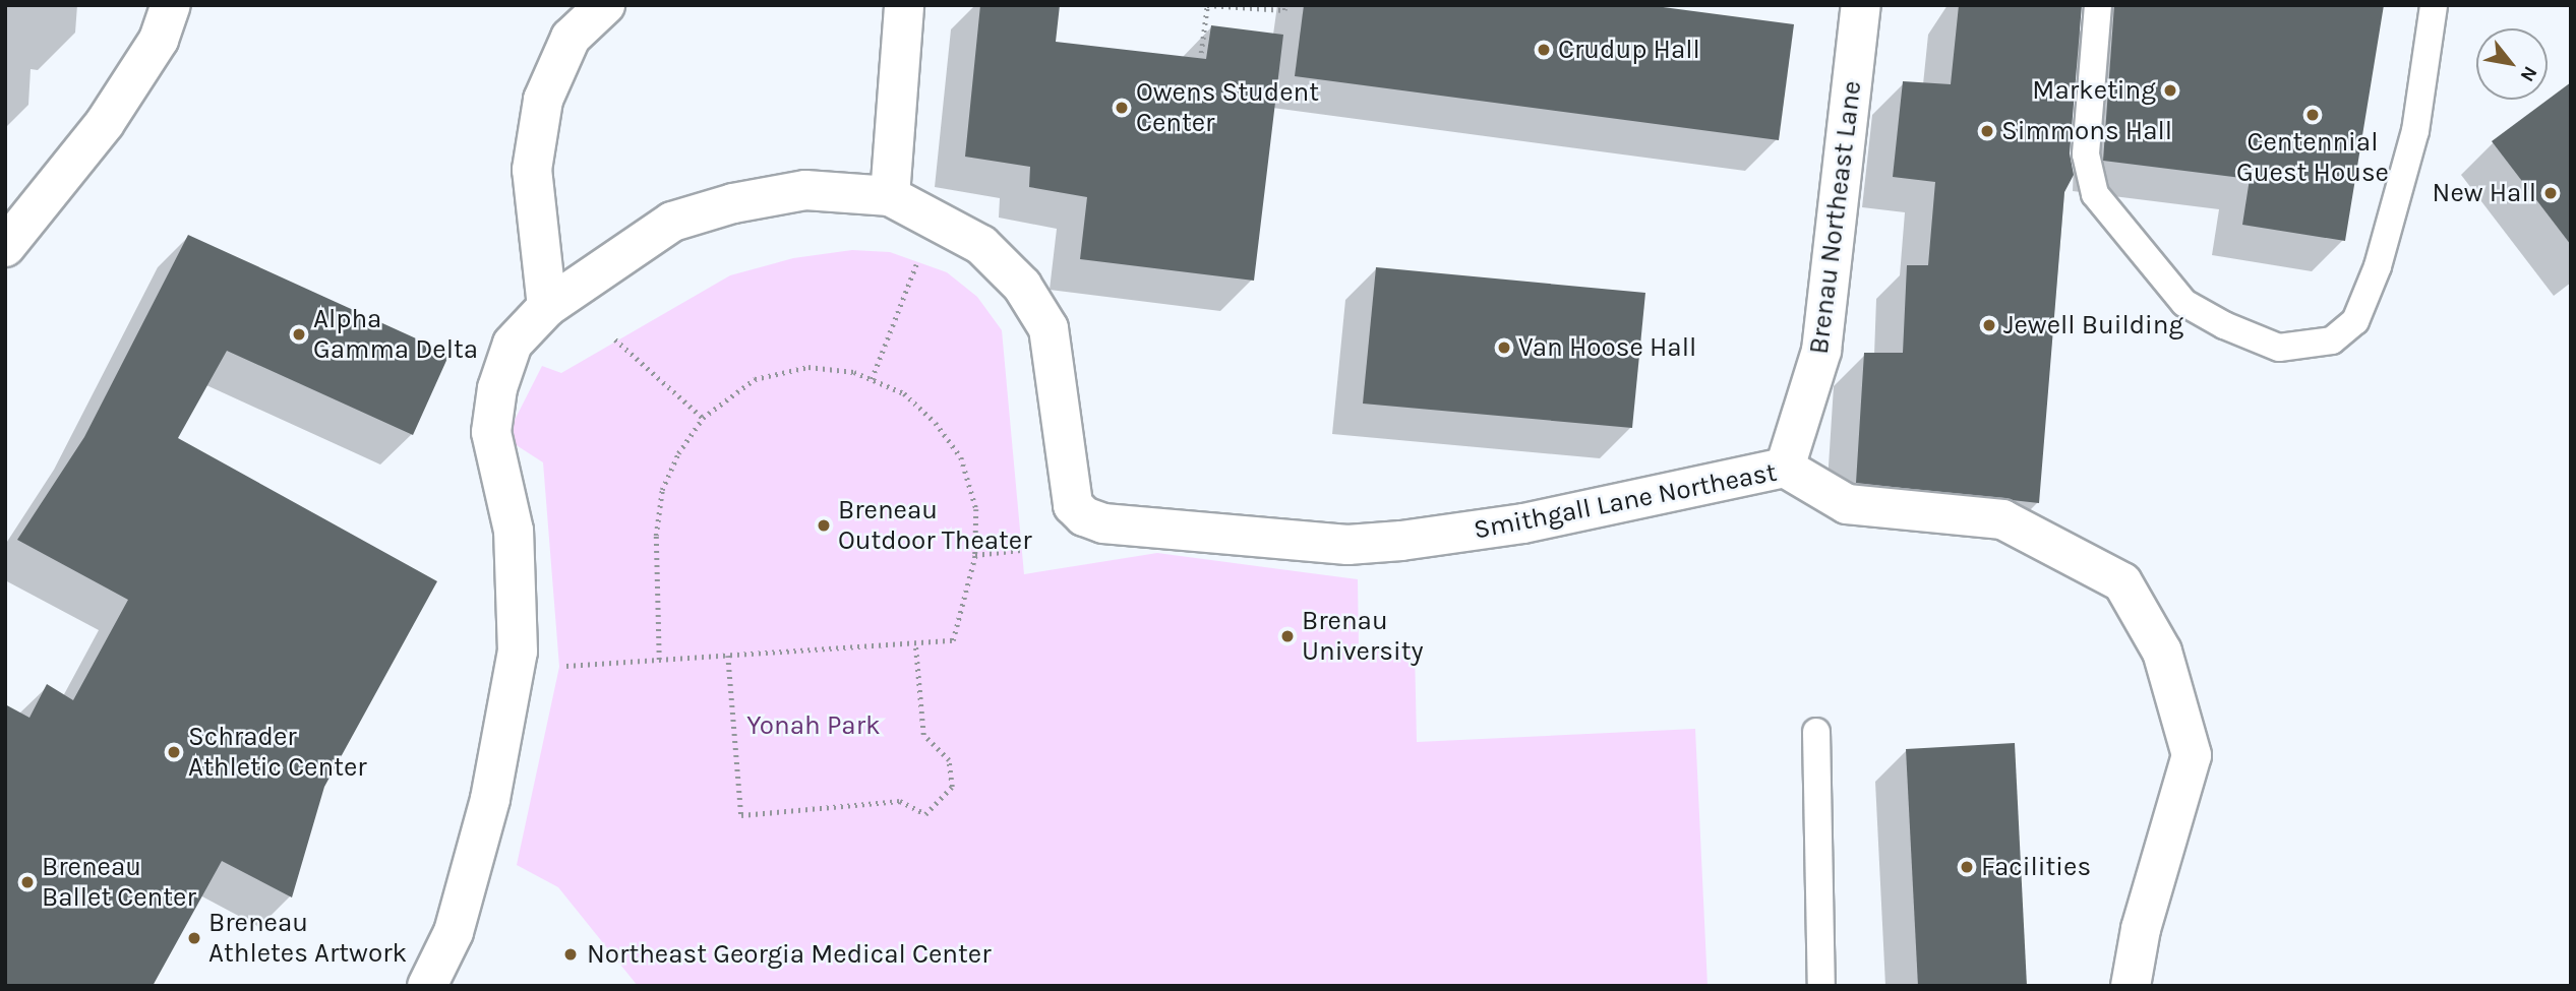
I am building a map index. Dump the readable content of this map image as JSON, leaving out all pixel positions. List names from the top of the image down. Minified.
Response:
{"streets":{"street":["Brenau Northeast Lane","Smithgall Lane Northeast"]},"crossings":[["Brenau Northeast Lane","Smithgall Lane Northeast"]],"parks":["Yonah Park"],"places":["Crudup Hall","Marketing","Owens Student Center","Centennial Guest House","Simmons Hall","New Hall","Jewell Building","Alpha Gamma Delta","Van Hoose Hall","Breneau Outdoor Theater","Brenau University","Schrader Athletic Center","Facilities","Breneau Ballet Center","Breneau Athletes Artwork","Northeast Georgia Medical Center"],"north":"bottom right"}
